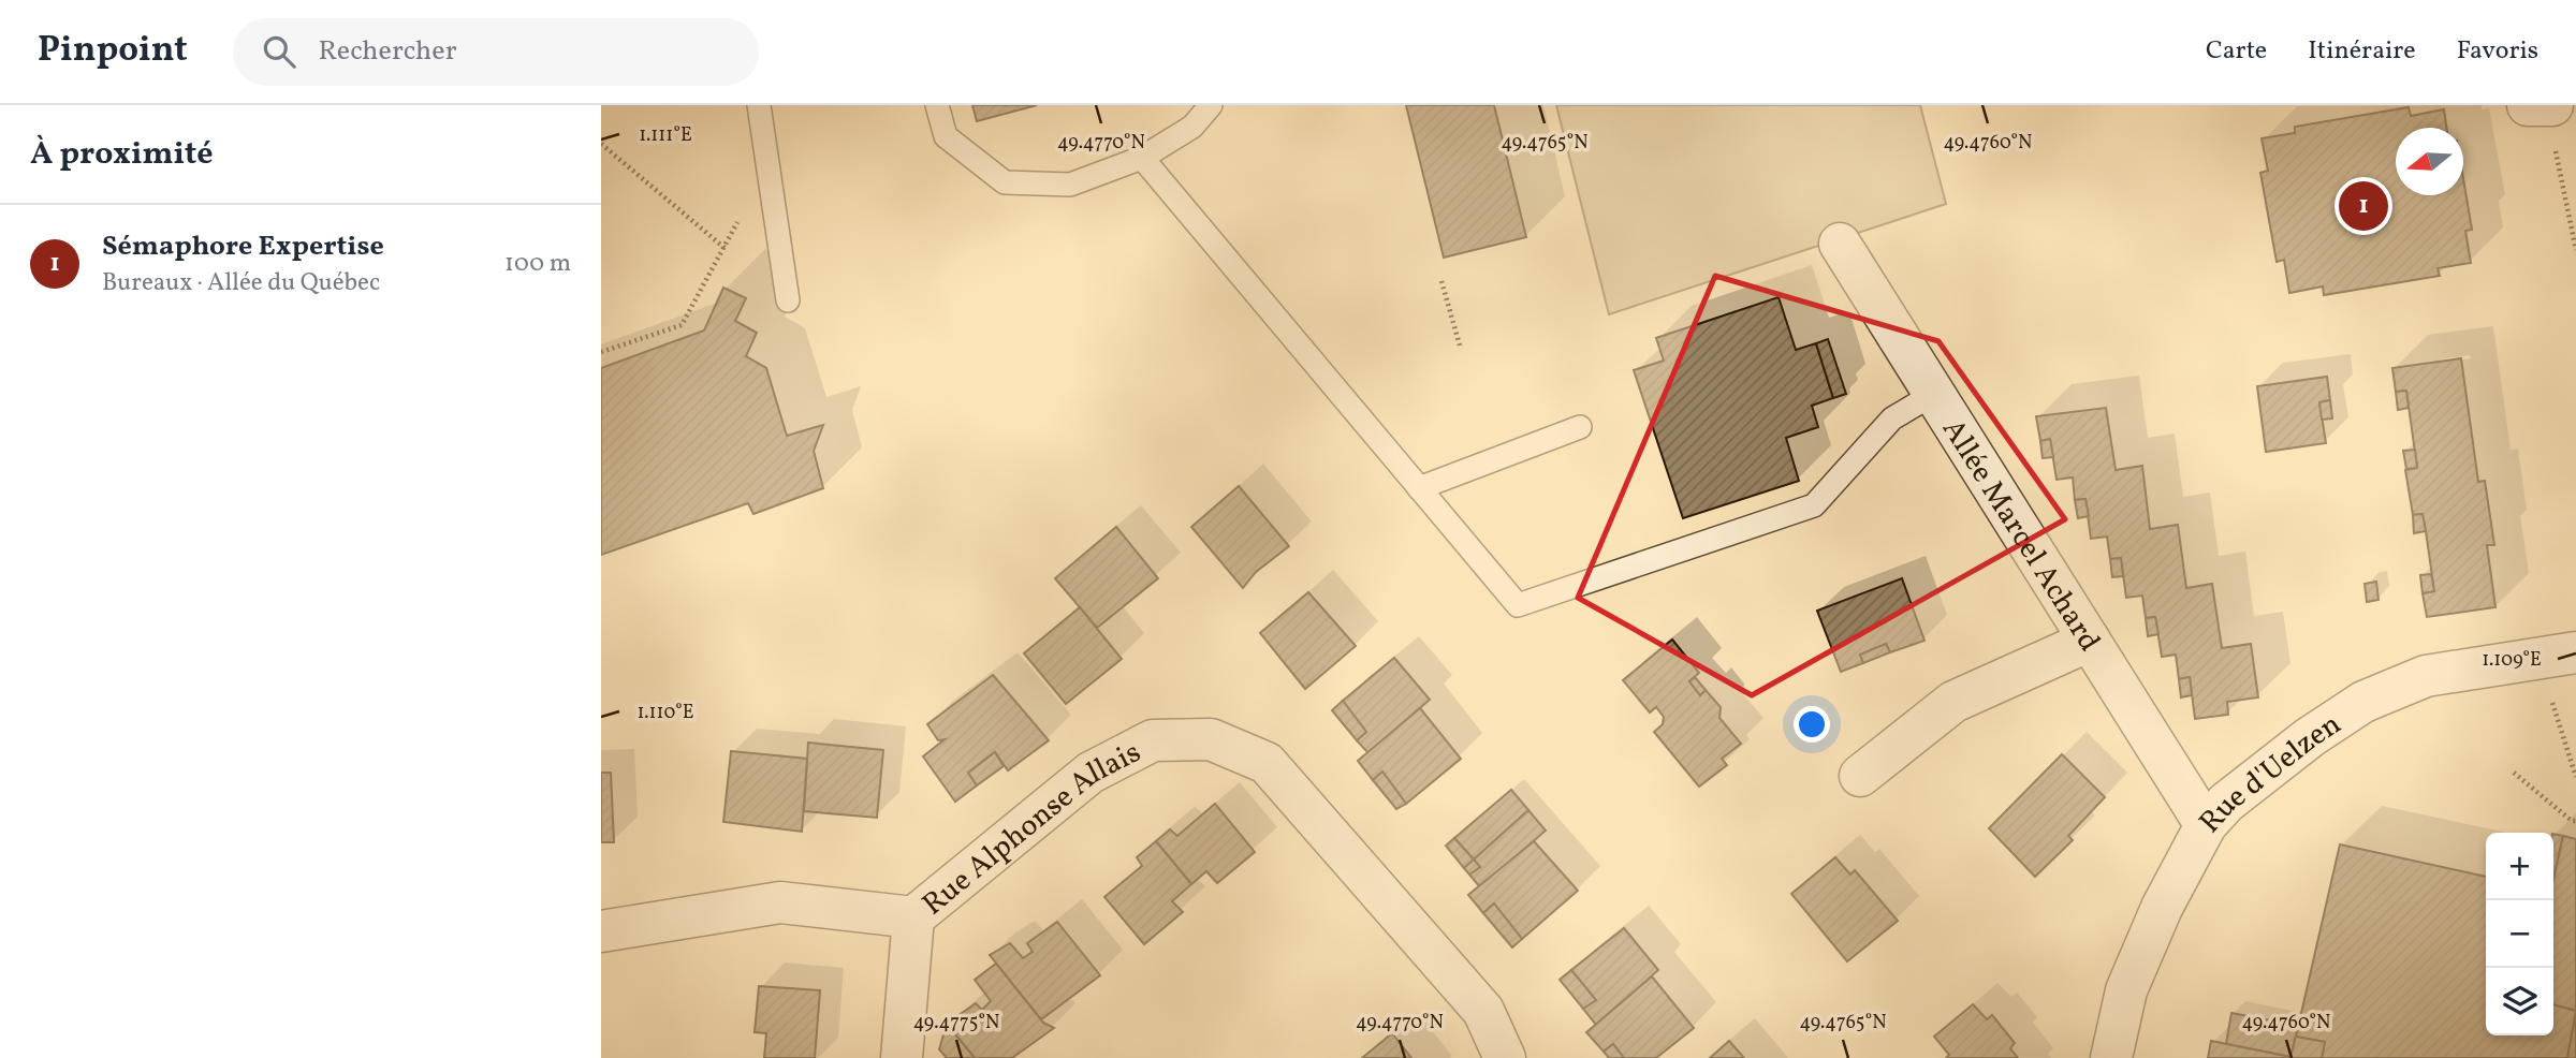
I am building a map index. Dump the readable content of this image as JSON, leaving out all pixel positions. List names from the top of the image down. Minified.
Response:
{"streets":{"street":["Allée Marcel Achard","Rue d'Uelzen","Rue Alphonse Allais"]},"crossings":[["Allée Marcel Achard","Rue d'Uelzen"]],"north":"left","page":{"header":"Pinpoint","search":"Rechercher","nav":["Carte","Itinéraire","Favoris"],"heading":"À proximité","pins":"1","list":[{"mark":"1","name":"Sémaphore Expertise","note":"Bureaux · Allée du Québec","value":"100 m"}],"map_buttons":["+","−"]},"coordinates":["1.111°E","49.4770°N","49.4765°N","49.4760°N","1.109°E","1.110°E","49.4775°N"]}
